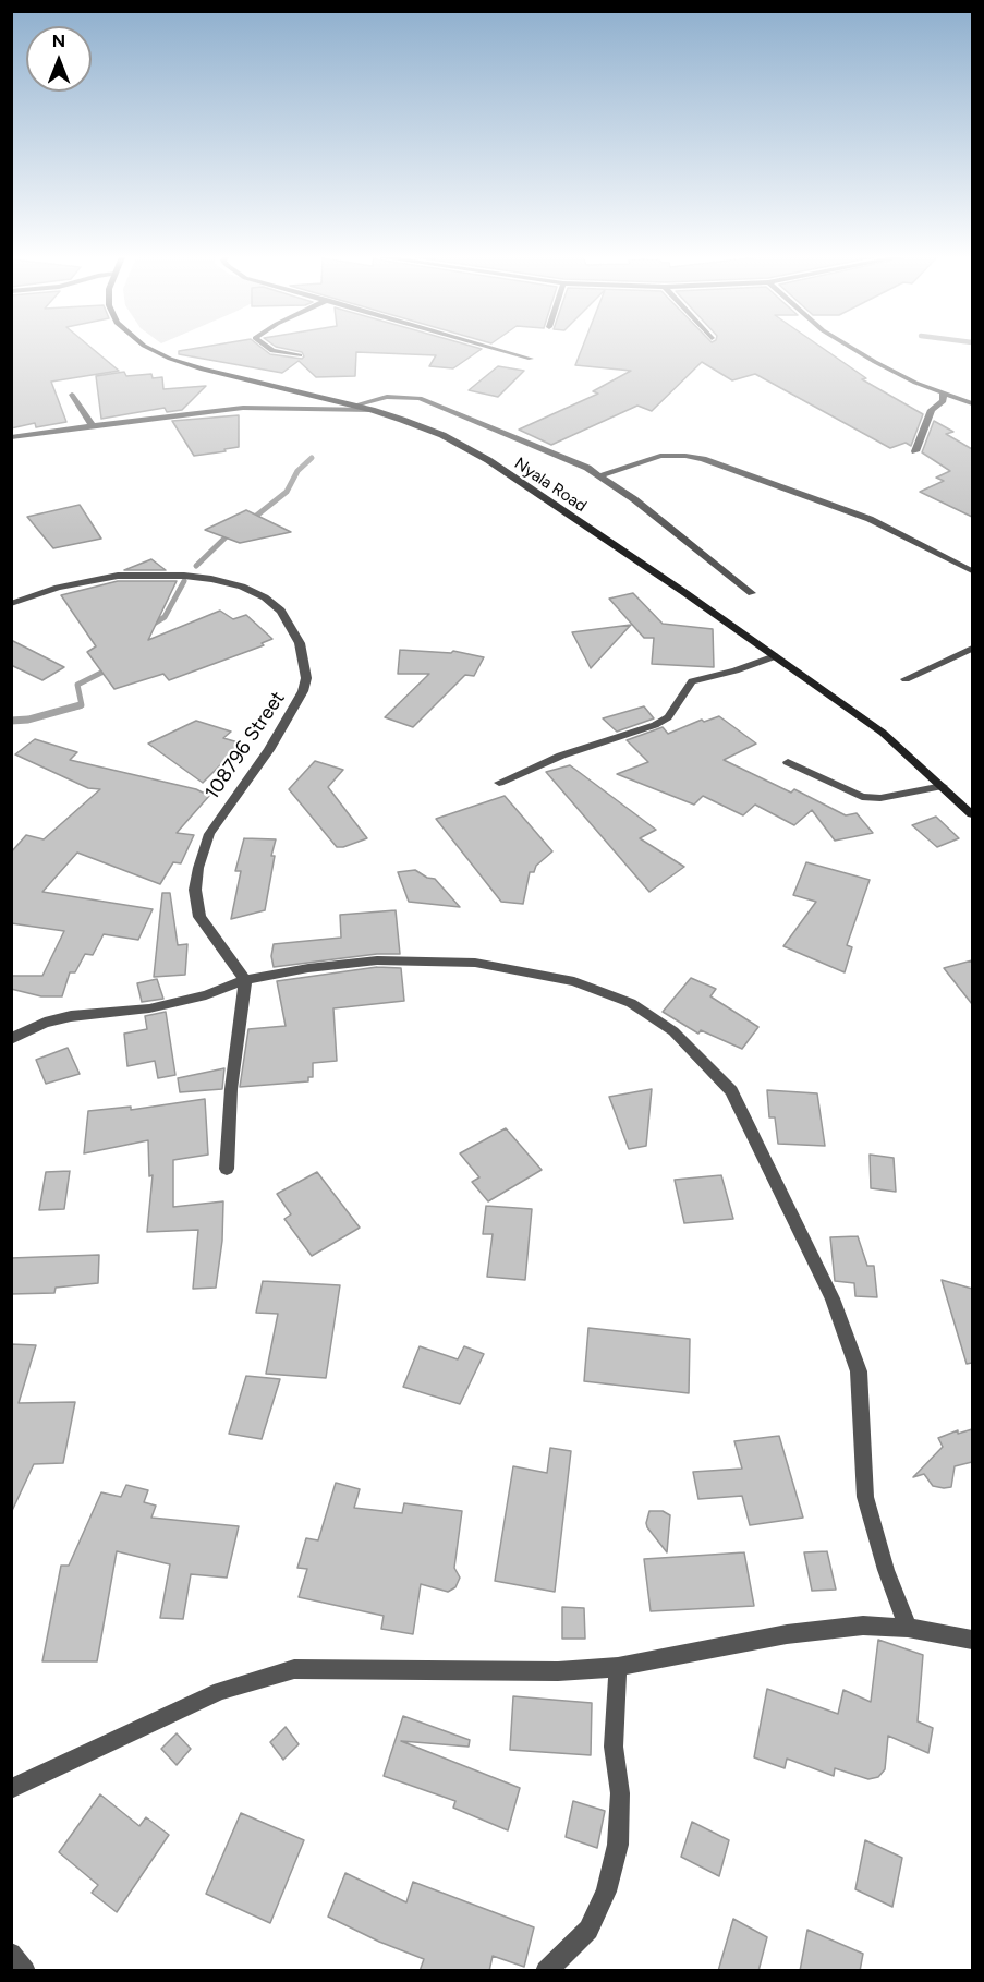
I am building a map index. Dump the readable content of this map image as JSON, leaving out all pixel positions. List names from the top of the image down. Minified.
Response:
{"streets":{"street":["Nyala Road","108796 Street"]},"north":"top"}
